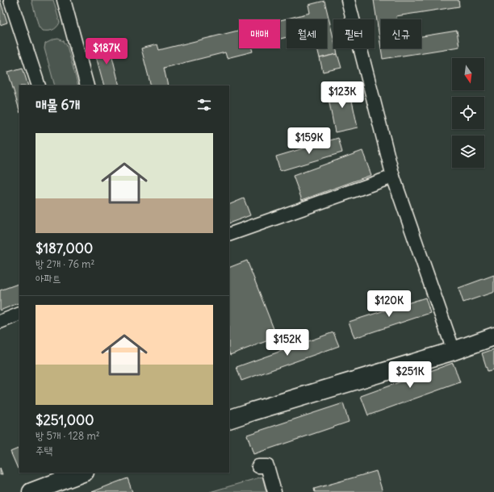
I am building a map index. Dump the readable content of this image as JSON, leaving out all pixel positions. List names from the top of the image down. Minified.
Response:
{"north":"bottom","page":{"chip":["매매","월세","필터","신규"],"price":["$187K","$123K","$159K","$120K","$152K","$251K"],"heading":"매물 6개","list":[{"name":"$187,000","note":"방 2개 · 76 m² · 아파트"},{"name":"$251,000","note":"방 5개 · 128 m² · 주택"}]}}
